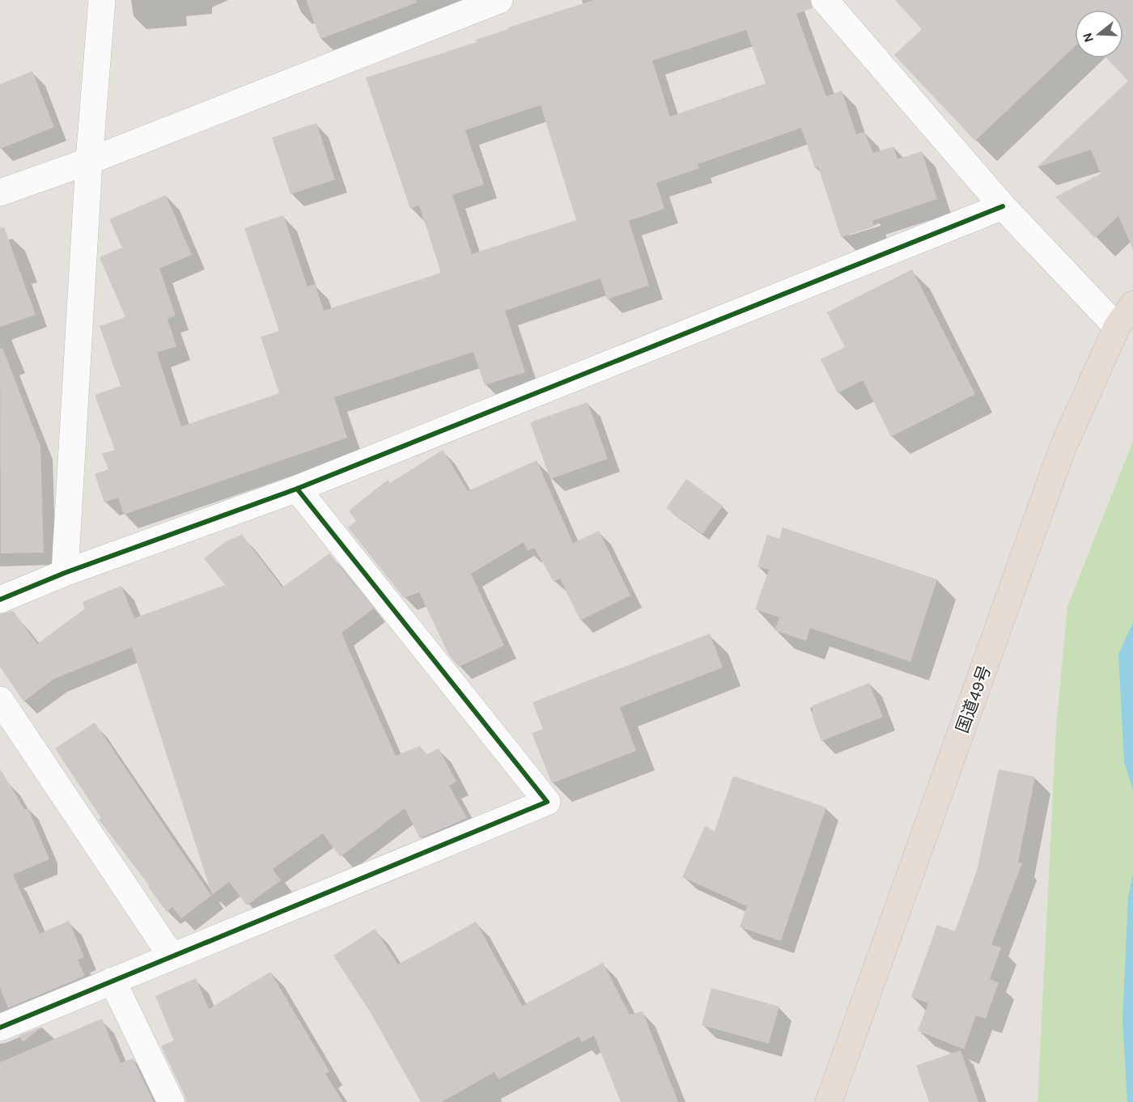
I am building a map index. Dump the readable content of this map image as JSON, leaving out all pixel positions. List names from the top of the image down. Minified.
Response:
{"streets":{"highway":["国道49号"]},"north":"left"}
